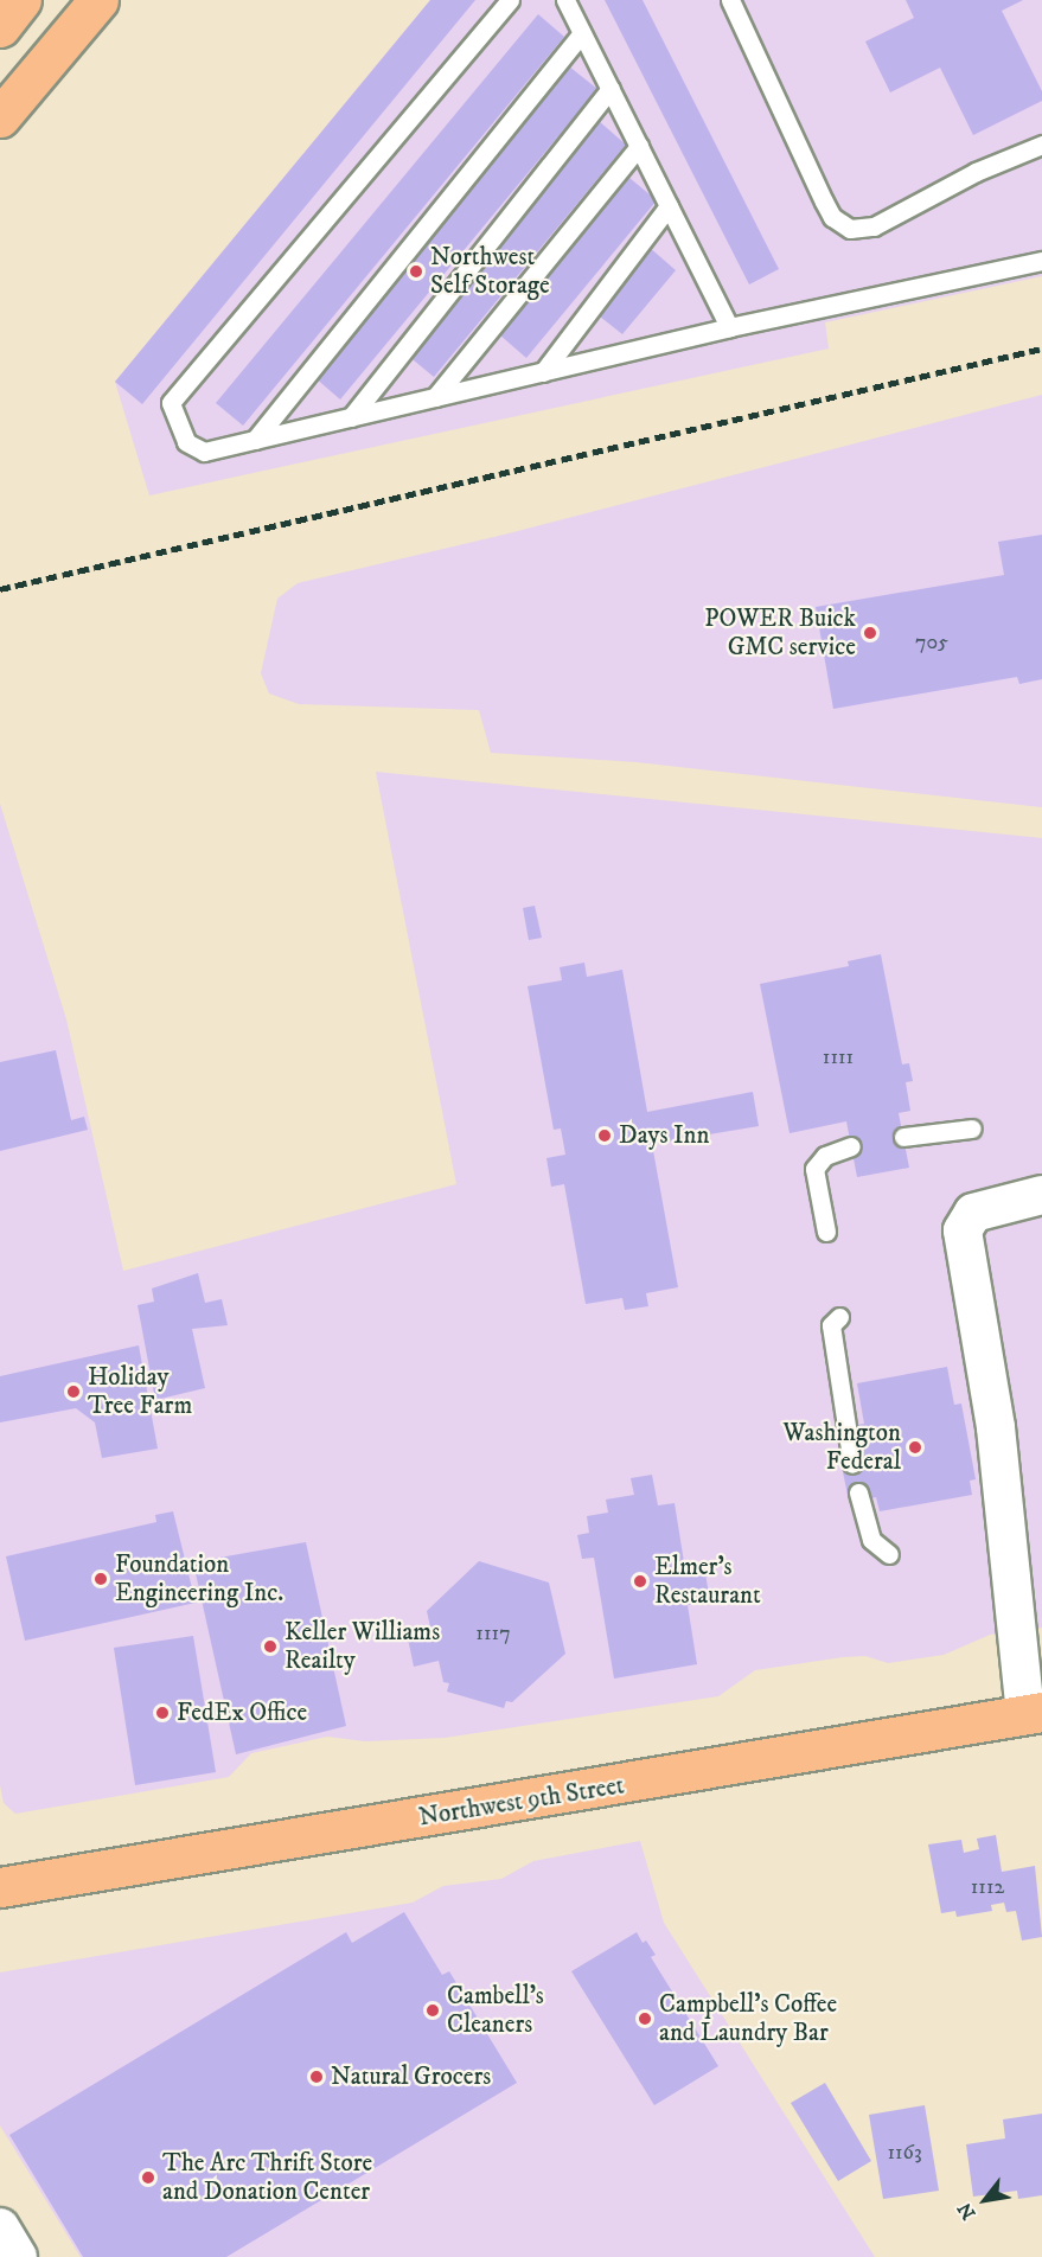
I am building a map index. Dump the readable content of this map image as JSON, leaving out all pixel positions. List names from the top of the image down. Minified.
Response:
{"streets":{"main road":["Northwest 9th Street"]},"places":["Northwest Self Storage","POWER Buick GMC service","Days Inn","Holiday Tree Farm","Washington Federal","Foundation Engineering Inc.","Elmer's Restaurant","Keller Williams Reailty","FedEx Office","Cambell's Cleaners","Campbell's Coffee and Laundry Bar","Natural Grocers","The Arc Thrift Store and Donation Center"],"house_numbers":["705","1111","1117","1112","1163"],"north":"bottom left"}
